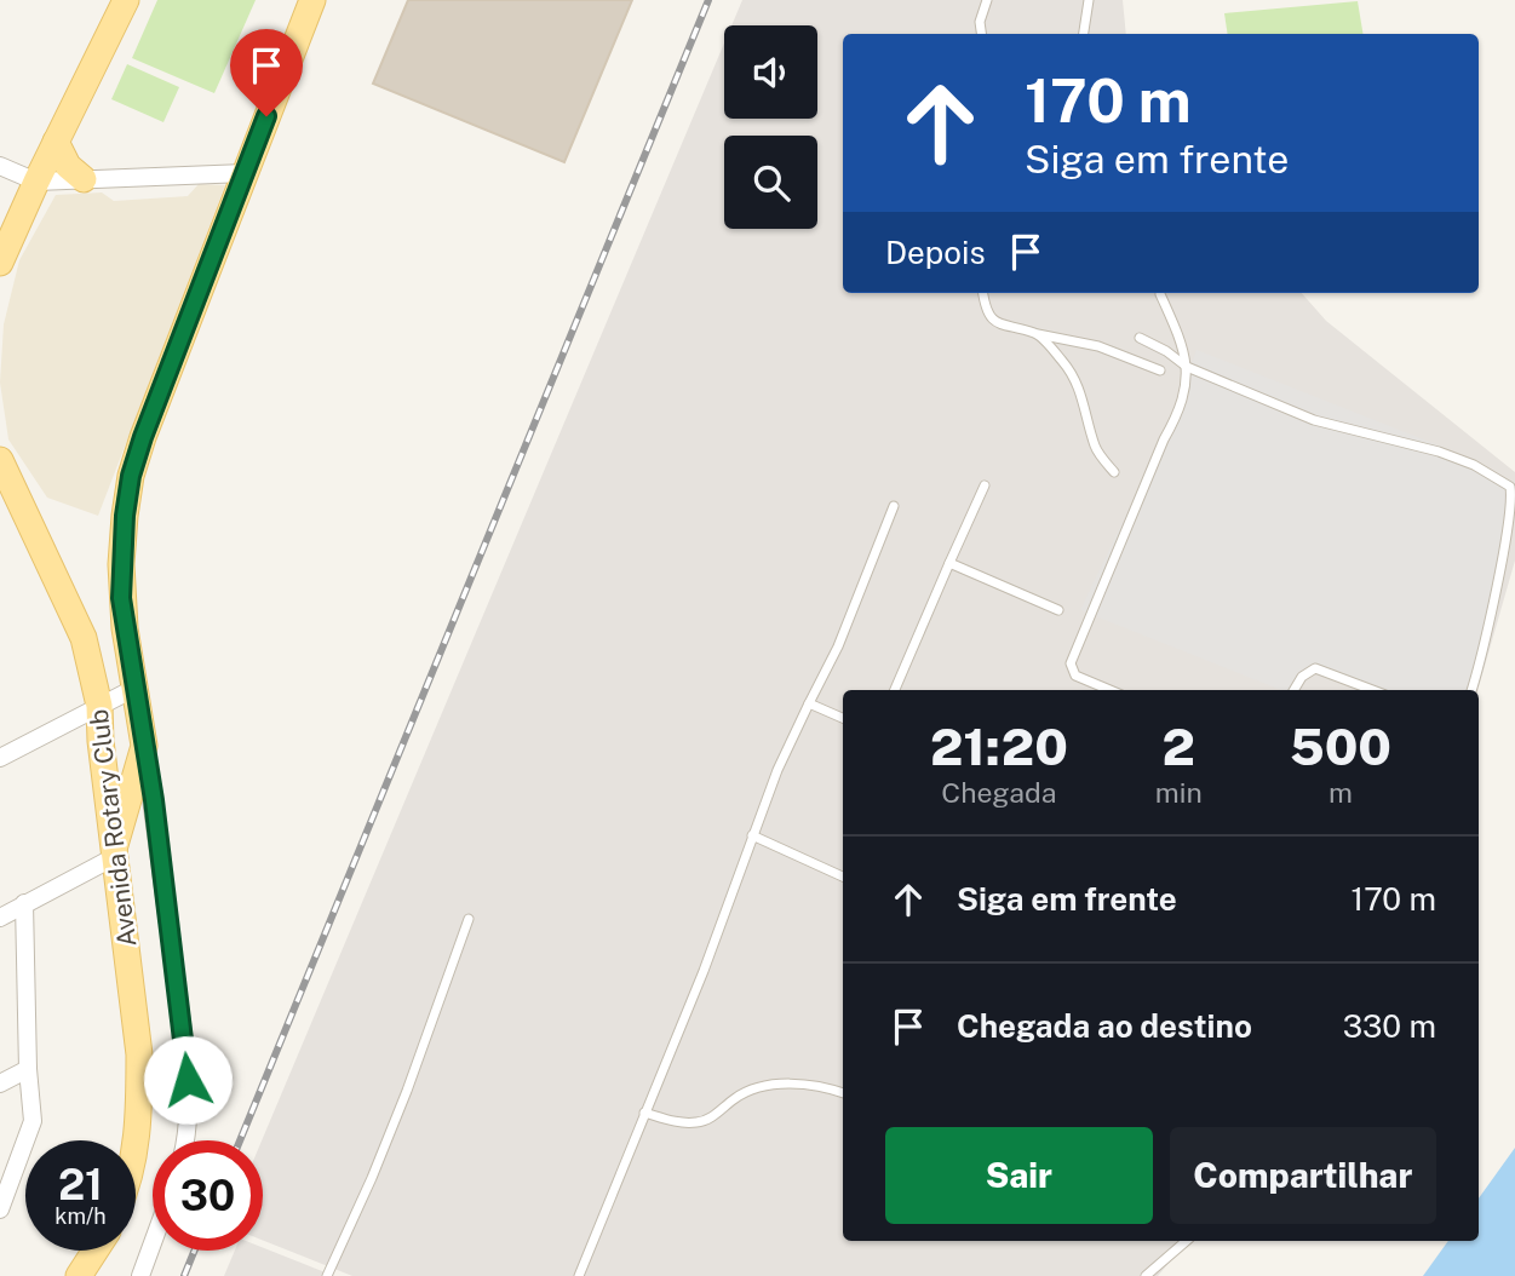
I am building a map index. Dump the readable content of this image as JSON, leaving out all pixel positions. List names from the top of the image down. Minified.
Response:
{"streets":{"main road":["Avenida Rotary Club"]},"page":{"turn":["170 m","Siga em frente"],"then":"Depois","eta":["21:20","Chegada","2","min","500","m"],"list":[{"name":"Siga em frente","value":"170 m"},{"name":"Chegada ao destino","value":"330 m"}],"buttons":["Sair","Compartilhar"],"speed":"21 km/h","limit":"30"}}
